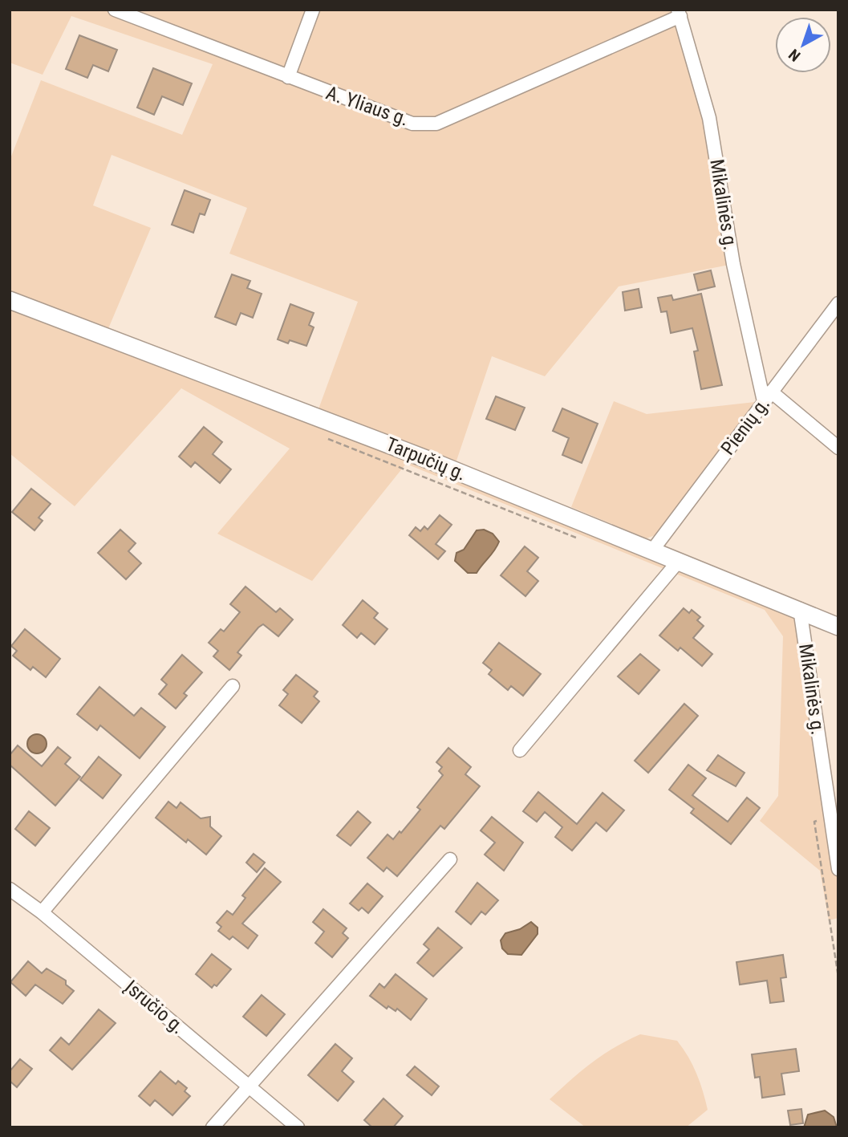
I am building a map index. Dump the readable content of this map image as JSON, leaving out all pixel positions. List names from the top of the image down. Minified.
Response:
{"streets":{"main road":["Tarpučių g."],"street":["A. Yliaus g.","Mikalinės g.","Pienių g.","Įsručio g."]},"crossings":[["A. Yliaus g.","Mikalinės g."],["Mikalinės g.","Pienių g."],["Mikalinės g.","Tarpučių g."],["Pienių g.","Tarpučių g."]],"north":"bottom left"}
